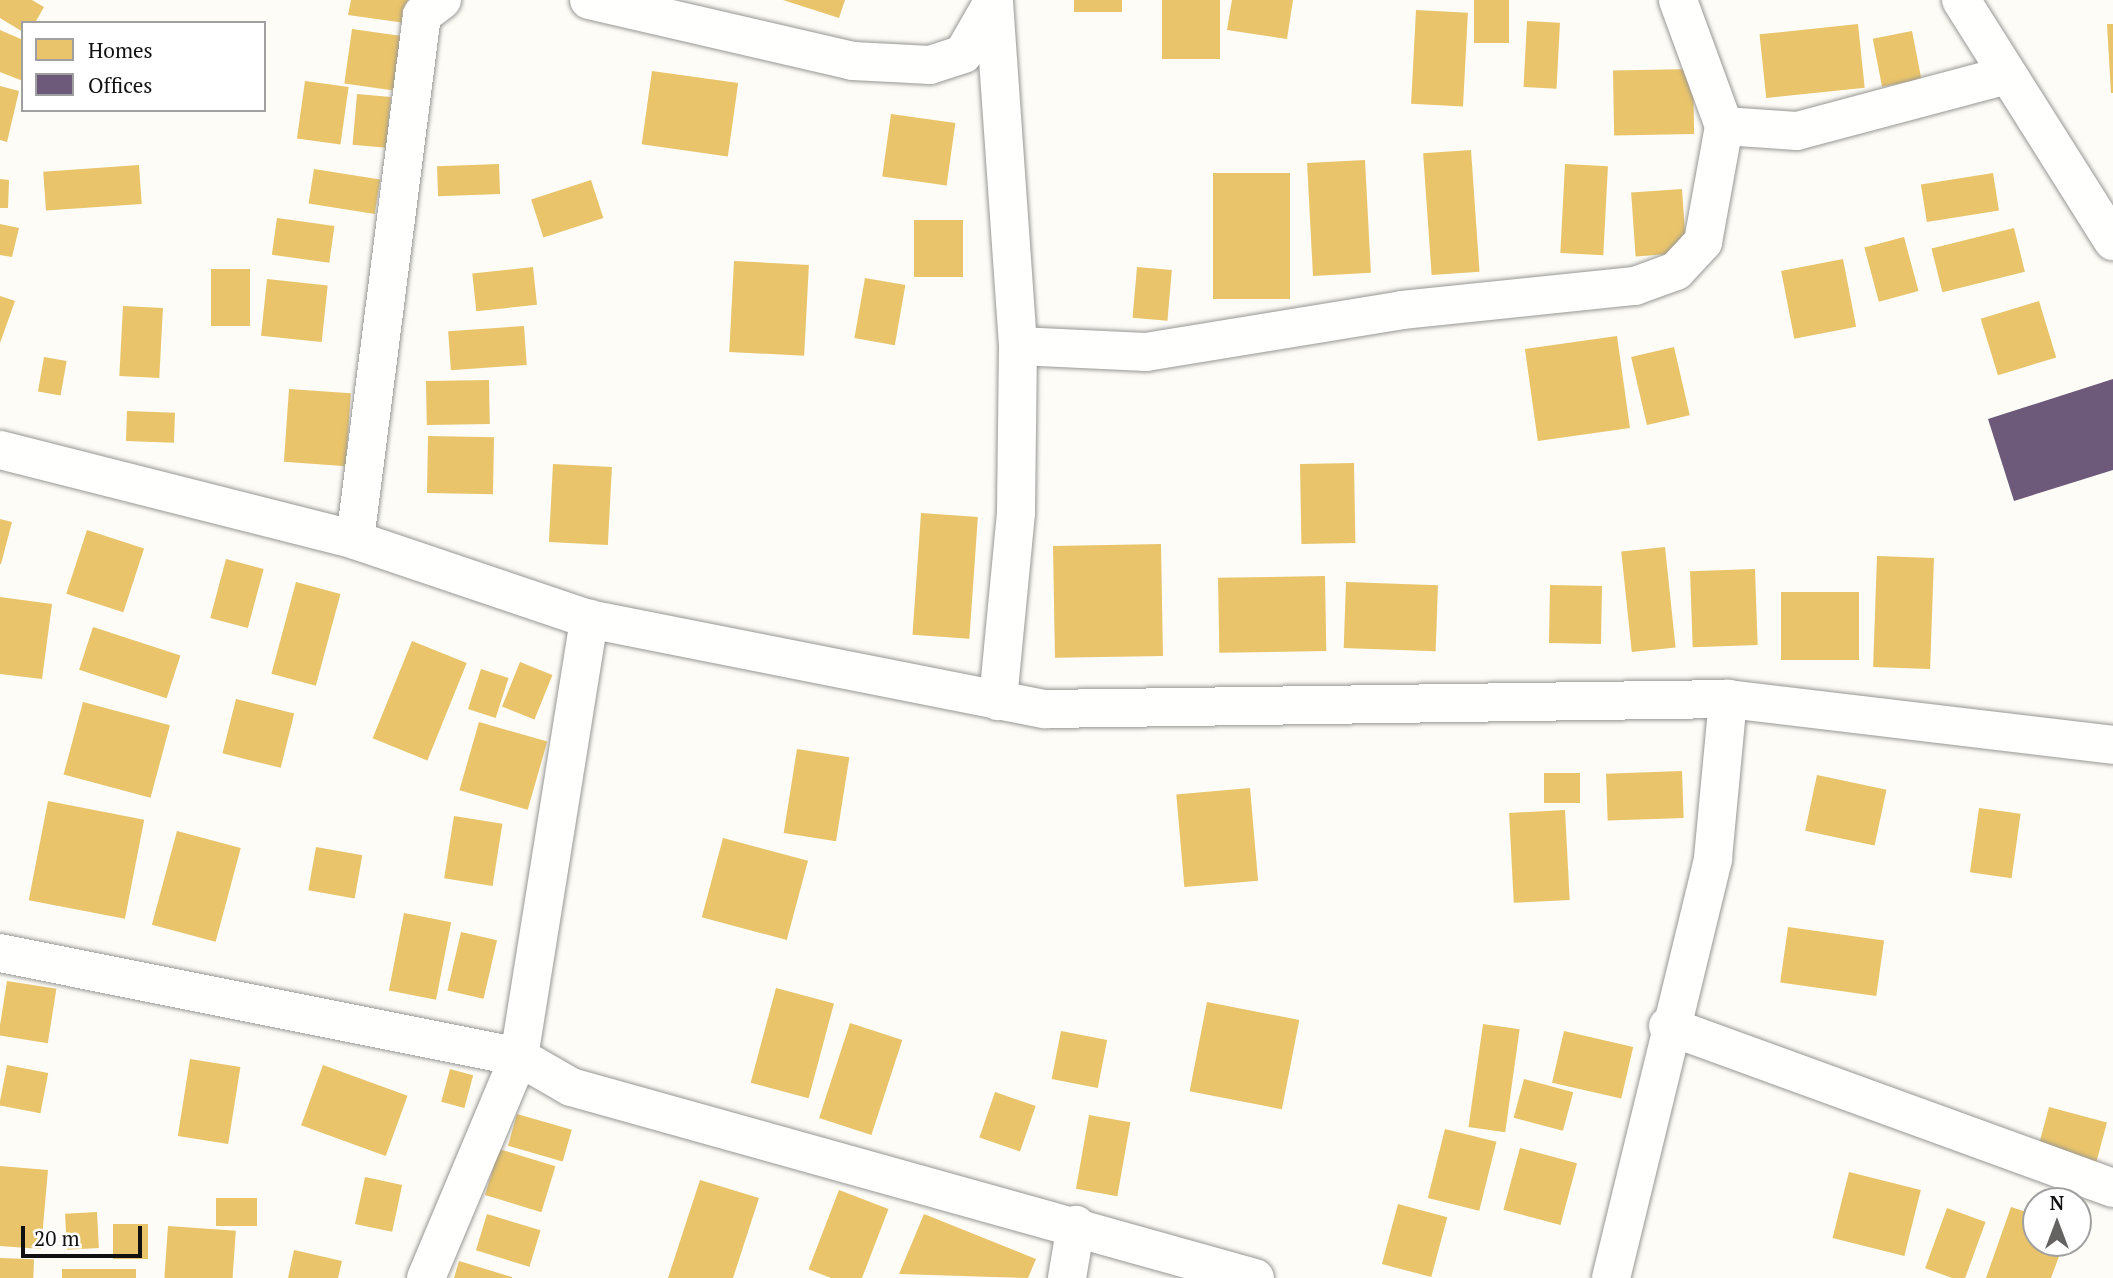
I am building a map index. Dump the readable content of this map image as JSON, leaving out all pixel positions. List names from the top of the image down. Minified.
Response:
{"legend":["Homes","Offices"],"scale_bar":"20 m","north":"top"}
